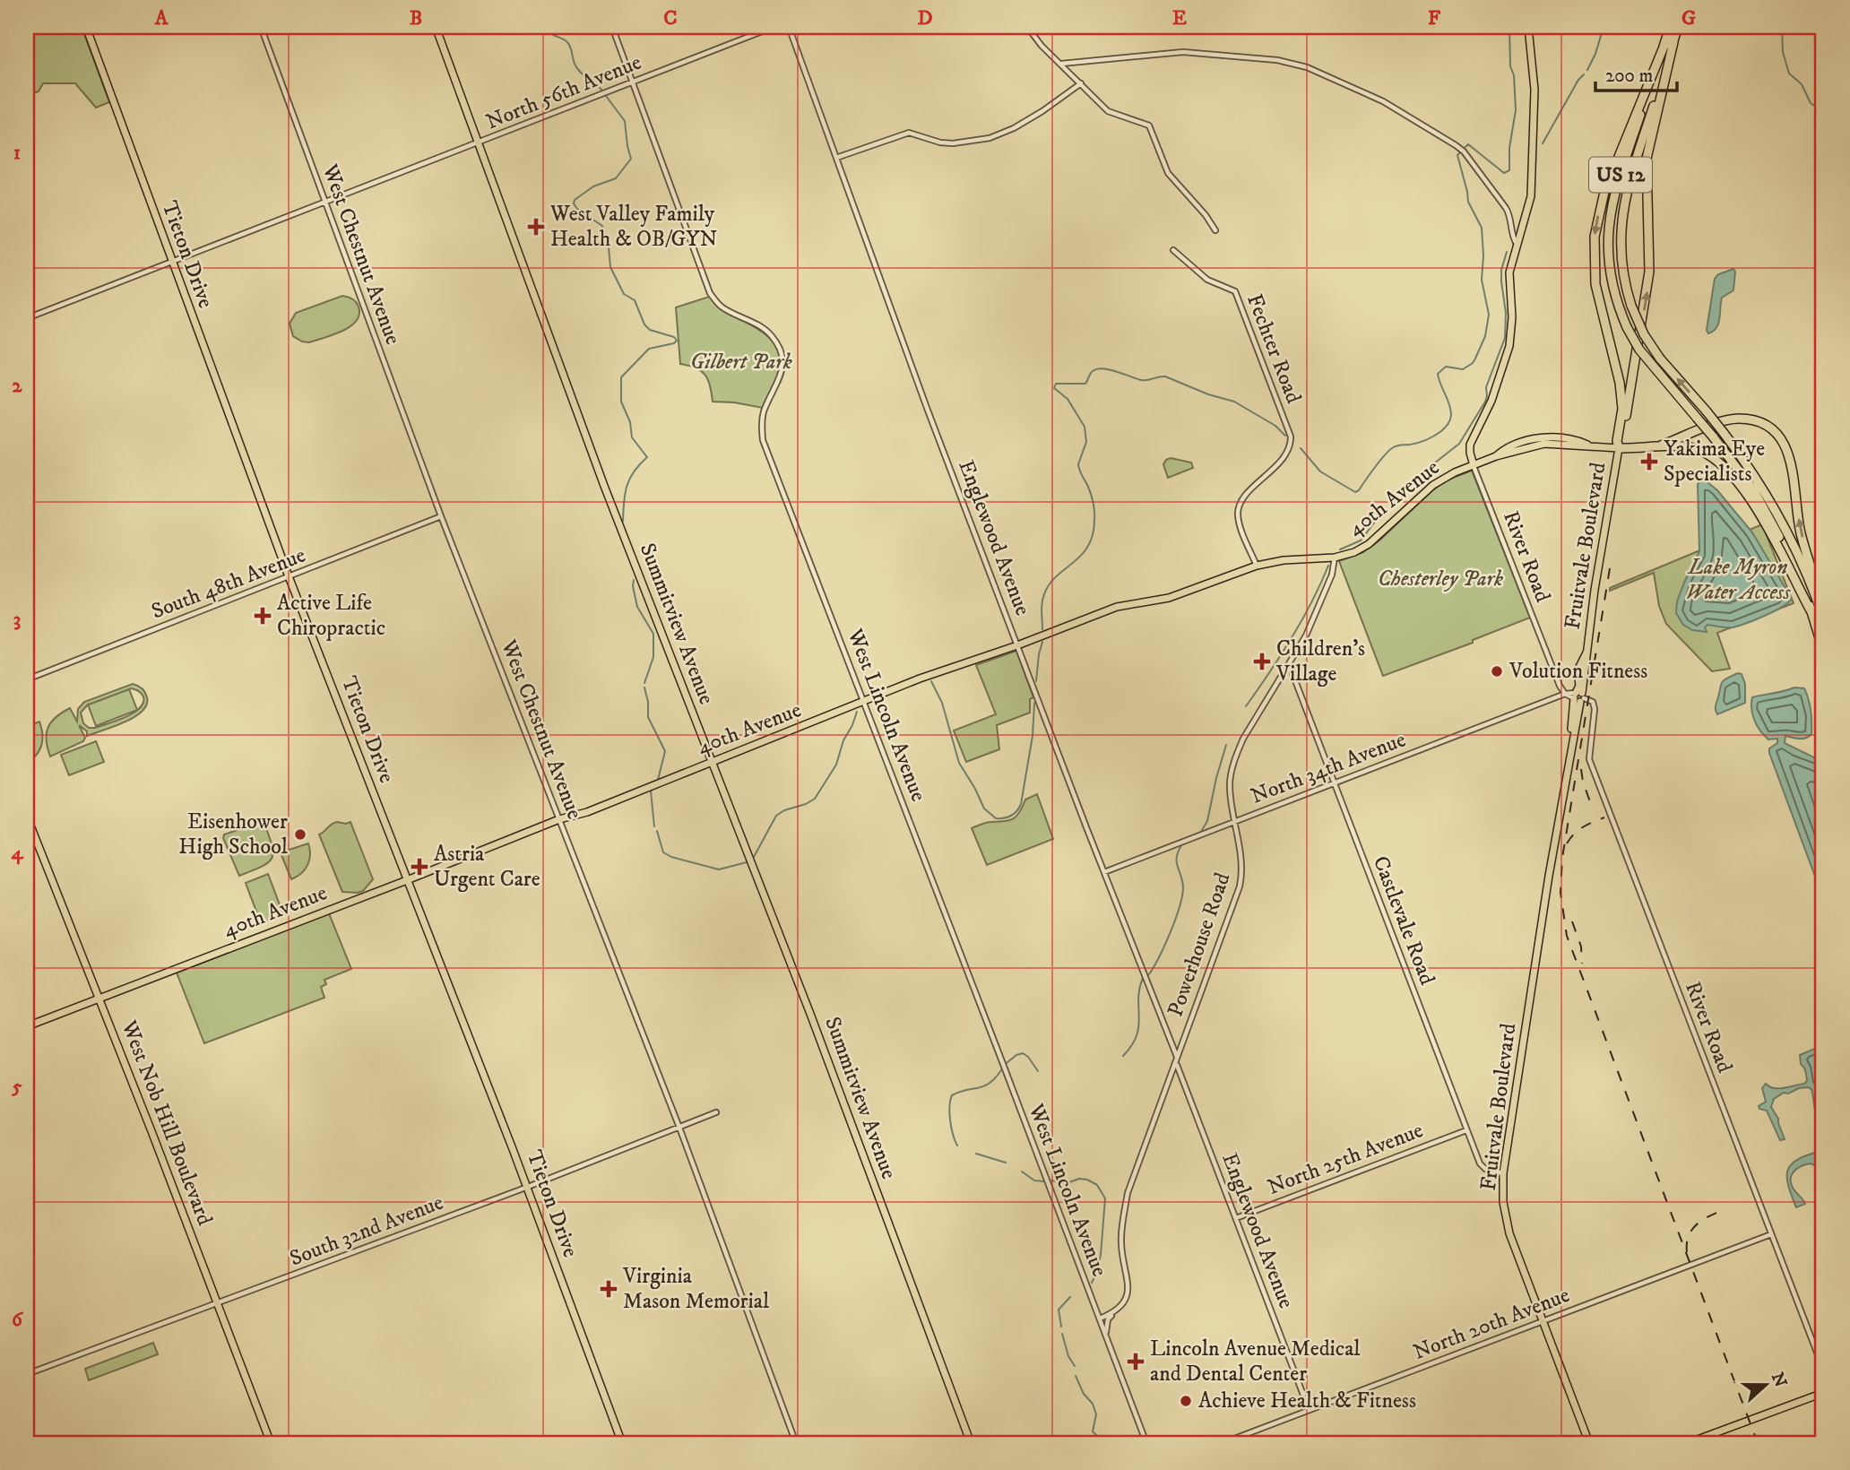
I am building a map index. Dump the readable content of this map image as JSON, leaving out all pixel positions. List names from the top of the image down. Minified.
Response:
{"streets":{"highway":["US 12"],"main road":["Tieton Drive","40th Avenue","Fruitvale Boulevard","Summitview Avenue","West Nob Hill Boulevard"],"street":["North 56th Avenue","West Chestnut Avenue","Fechter Road","Englewood Avenue","River Road","South 48th Avenue","West Lincoln Avenue","North 34th Avenue","Castlevale Road","Powerhouse Road","North 25th Avenue","South 32nd Avenue","North 20th Avenue"]},"crossings":[["North 56th Avenue","Tieton Drive"],["North 56th Avenue","West Chestnut Avenue"],["North 56th Avenue","Summitview Avenue"],["North 56th Avenue","West Lincoln Avenue"],["Tieton Drive","40th Avenue"],["Tieton Drive","South 48th Avenue"],["Tieton Drive","South 32nd Avenue"],["West Chestnut Avenue","40th Avenue"],["West Chestnut Avenue","South 48th Avenue"],["West Chestnut Avenue","South 32nd Avenue"],["Fechter Road","40th Avenue"],["40th Avenue","Englewood Avenue"],["40th Avenue","Fruitvale Boulevard"],["40th Avenue","River Road"],["40th Avenue","Summitview Avenue"],["40th Avenue","West Lincoln Avenue"],["40th Avenue","Powerhouse Road"],["40th Avenue","West Nob Hill Boulevard"],["Englewood Avenue","North 34th Avenue"],["Englewood Avenue","Powerhouse Road"],["Englewood Avenue","North 25th Avenue"],["Englewood Avenue","North 20th Avenue"],["Fruitvale Boulevard","River Road"],["Fruitvale Boulevard","Castlevale Road"],["Fruitvale Boulevard","North 20th Avenue"],["River Road","North 34th Avenue"],["River Road","North 20th Avenue"],["West Lincoln Avenue","Powerhouse Road"],["North 34th Avenue","Castlevale Road"],["North 34th Avenue","Powerhouse Road"],["Castlevale Road","Powerhouse Road"],["Castlevale Road","North 25th Avenue"],["West Nob Hill Boulevard","South 32nd Avenue"]],"parks":["Gilbert Park","Lake Myron Water Access","Chesterley Park"],"places":{"health":["West Valley Family Health & OB/GYN","Yakima Eye Specialists","Active Life Chiropractic","Children’s Village","Astria Urgent Care","Virginia Mason Memorial","Lincoln Avenue Medical and Dental Center"],"other":["Volution Fitness","Eisenhower High School","Achieve Health & Fitness"]},"scale_bar":"200 m","north":"right","grid":{"columns":["A","B","C","D","E","F","G"],"rows":["1","2","3","4","5","6"]}}
